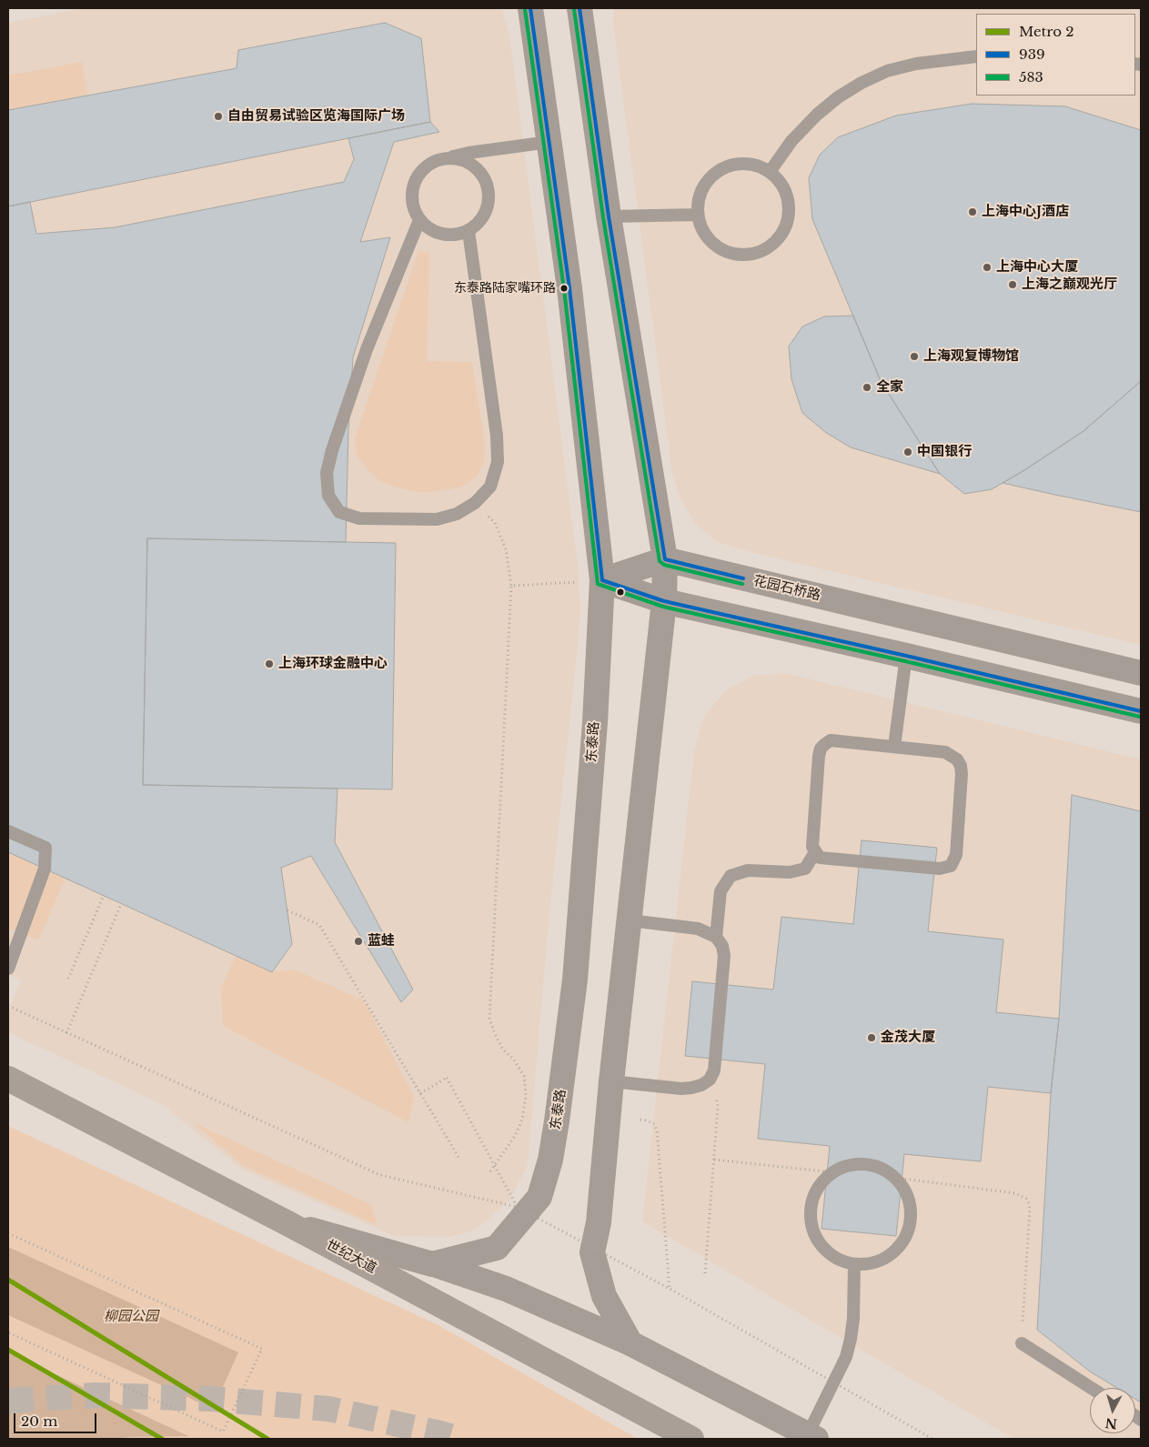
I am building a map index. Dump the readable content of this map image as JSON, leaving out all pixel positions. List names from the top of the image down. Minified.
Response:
{"streets":{"main road":["世纪大道"],"street":["花园石桥路","东泰路"]},"crossings":[["东泰路","世纪大道"]],"parks":["柳园公园"],"places":["自由贸易试验区览海国际广场","上海中心J酒店","上海中心大厦","上海之巅观光厅","东泰路陆家嘴环路","上海观复博物馆","全家","中国银行","上海环球金融中心","蓝蛙","金茂大厦"],"lines":["transit line 939","transit line 583","metro line 2"],"legend":["Metro 2","939","583"],"scale_bar":"20 m","north":"bottom"}
